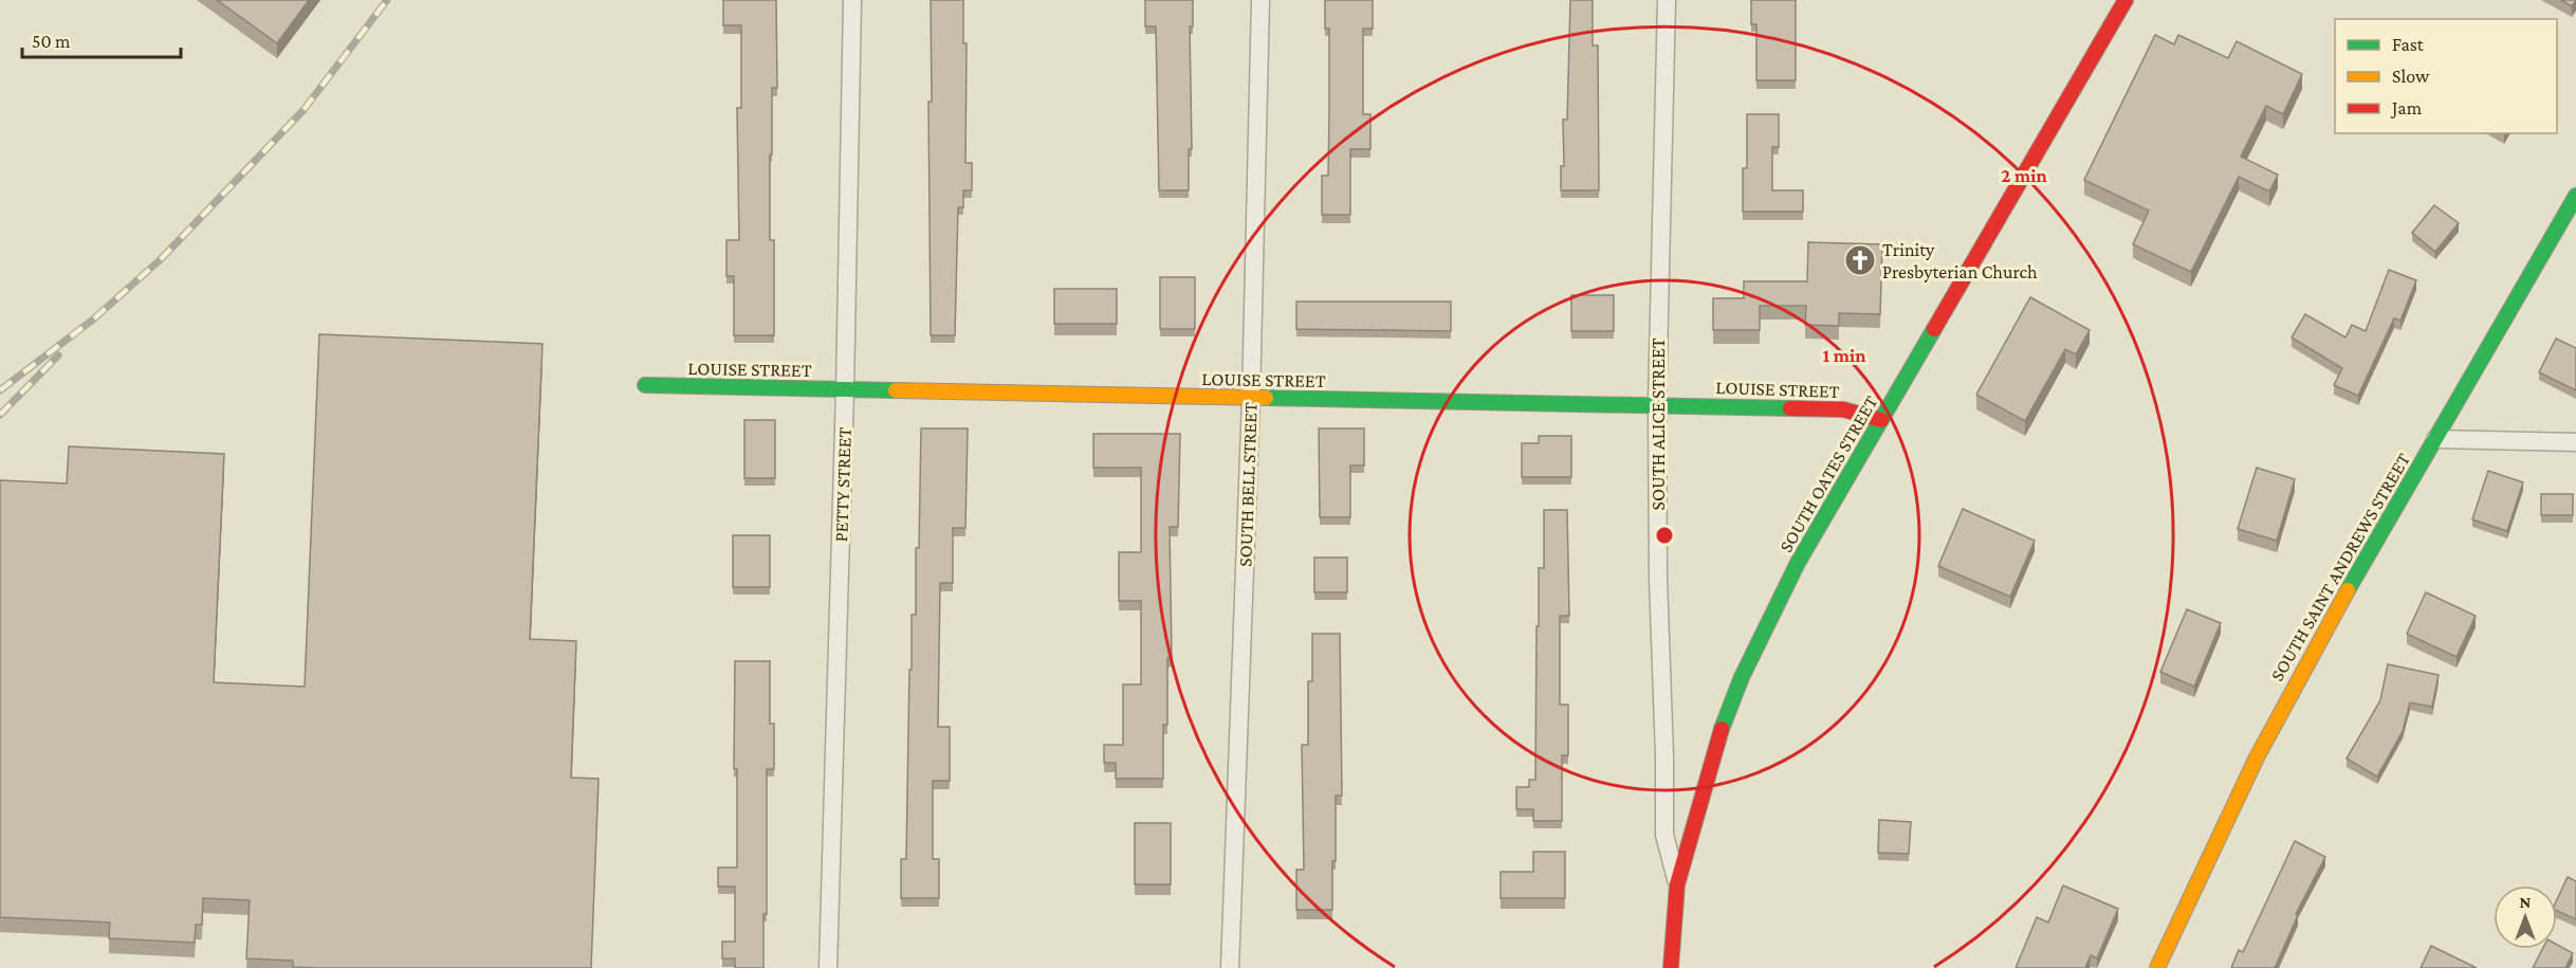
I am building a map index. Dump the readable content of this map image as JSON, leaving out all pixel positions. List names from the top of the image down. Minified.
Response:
{"streets":{"street":["LOUISE STREET","SOUTH ALICE STREET","SOUTH OATES STREET","PETTY STREET","SOUTH BELL STREET","SOUTH SAINT ANDREWS STREET"]},"crossings":[["LOUISE STREET","SOUTH ALICE STREET"],["LOUISE STREET","SOUTH OATES STREET"],["LOUISE STREET","PETTY STREET"],["LOUISE STREET","SOUTH BELL STREET"],["SOUTH ALICE STREET","SOUTH OATES STREET"]],"places":{"church":["Trinity Presbyterian Church"]},"legend":["Fast","Slow","Jam"],"scale_bar":"50 m","north":"top","rings":["2 min","1 min"]}
